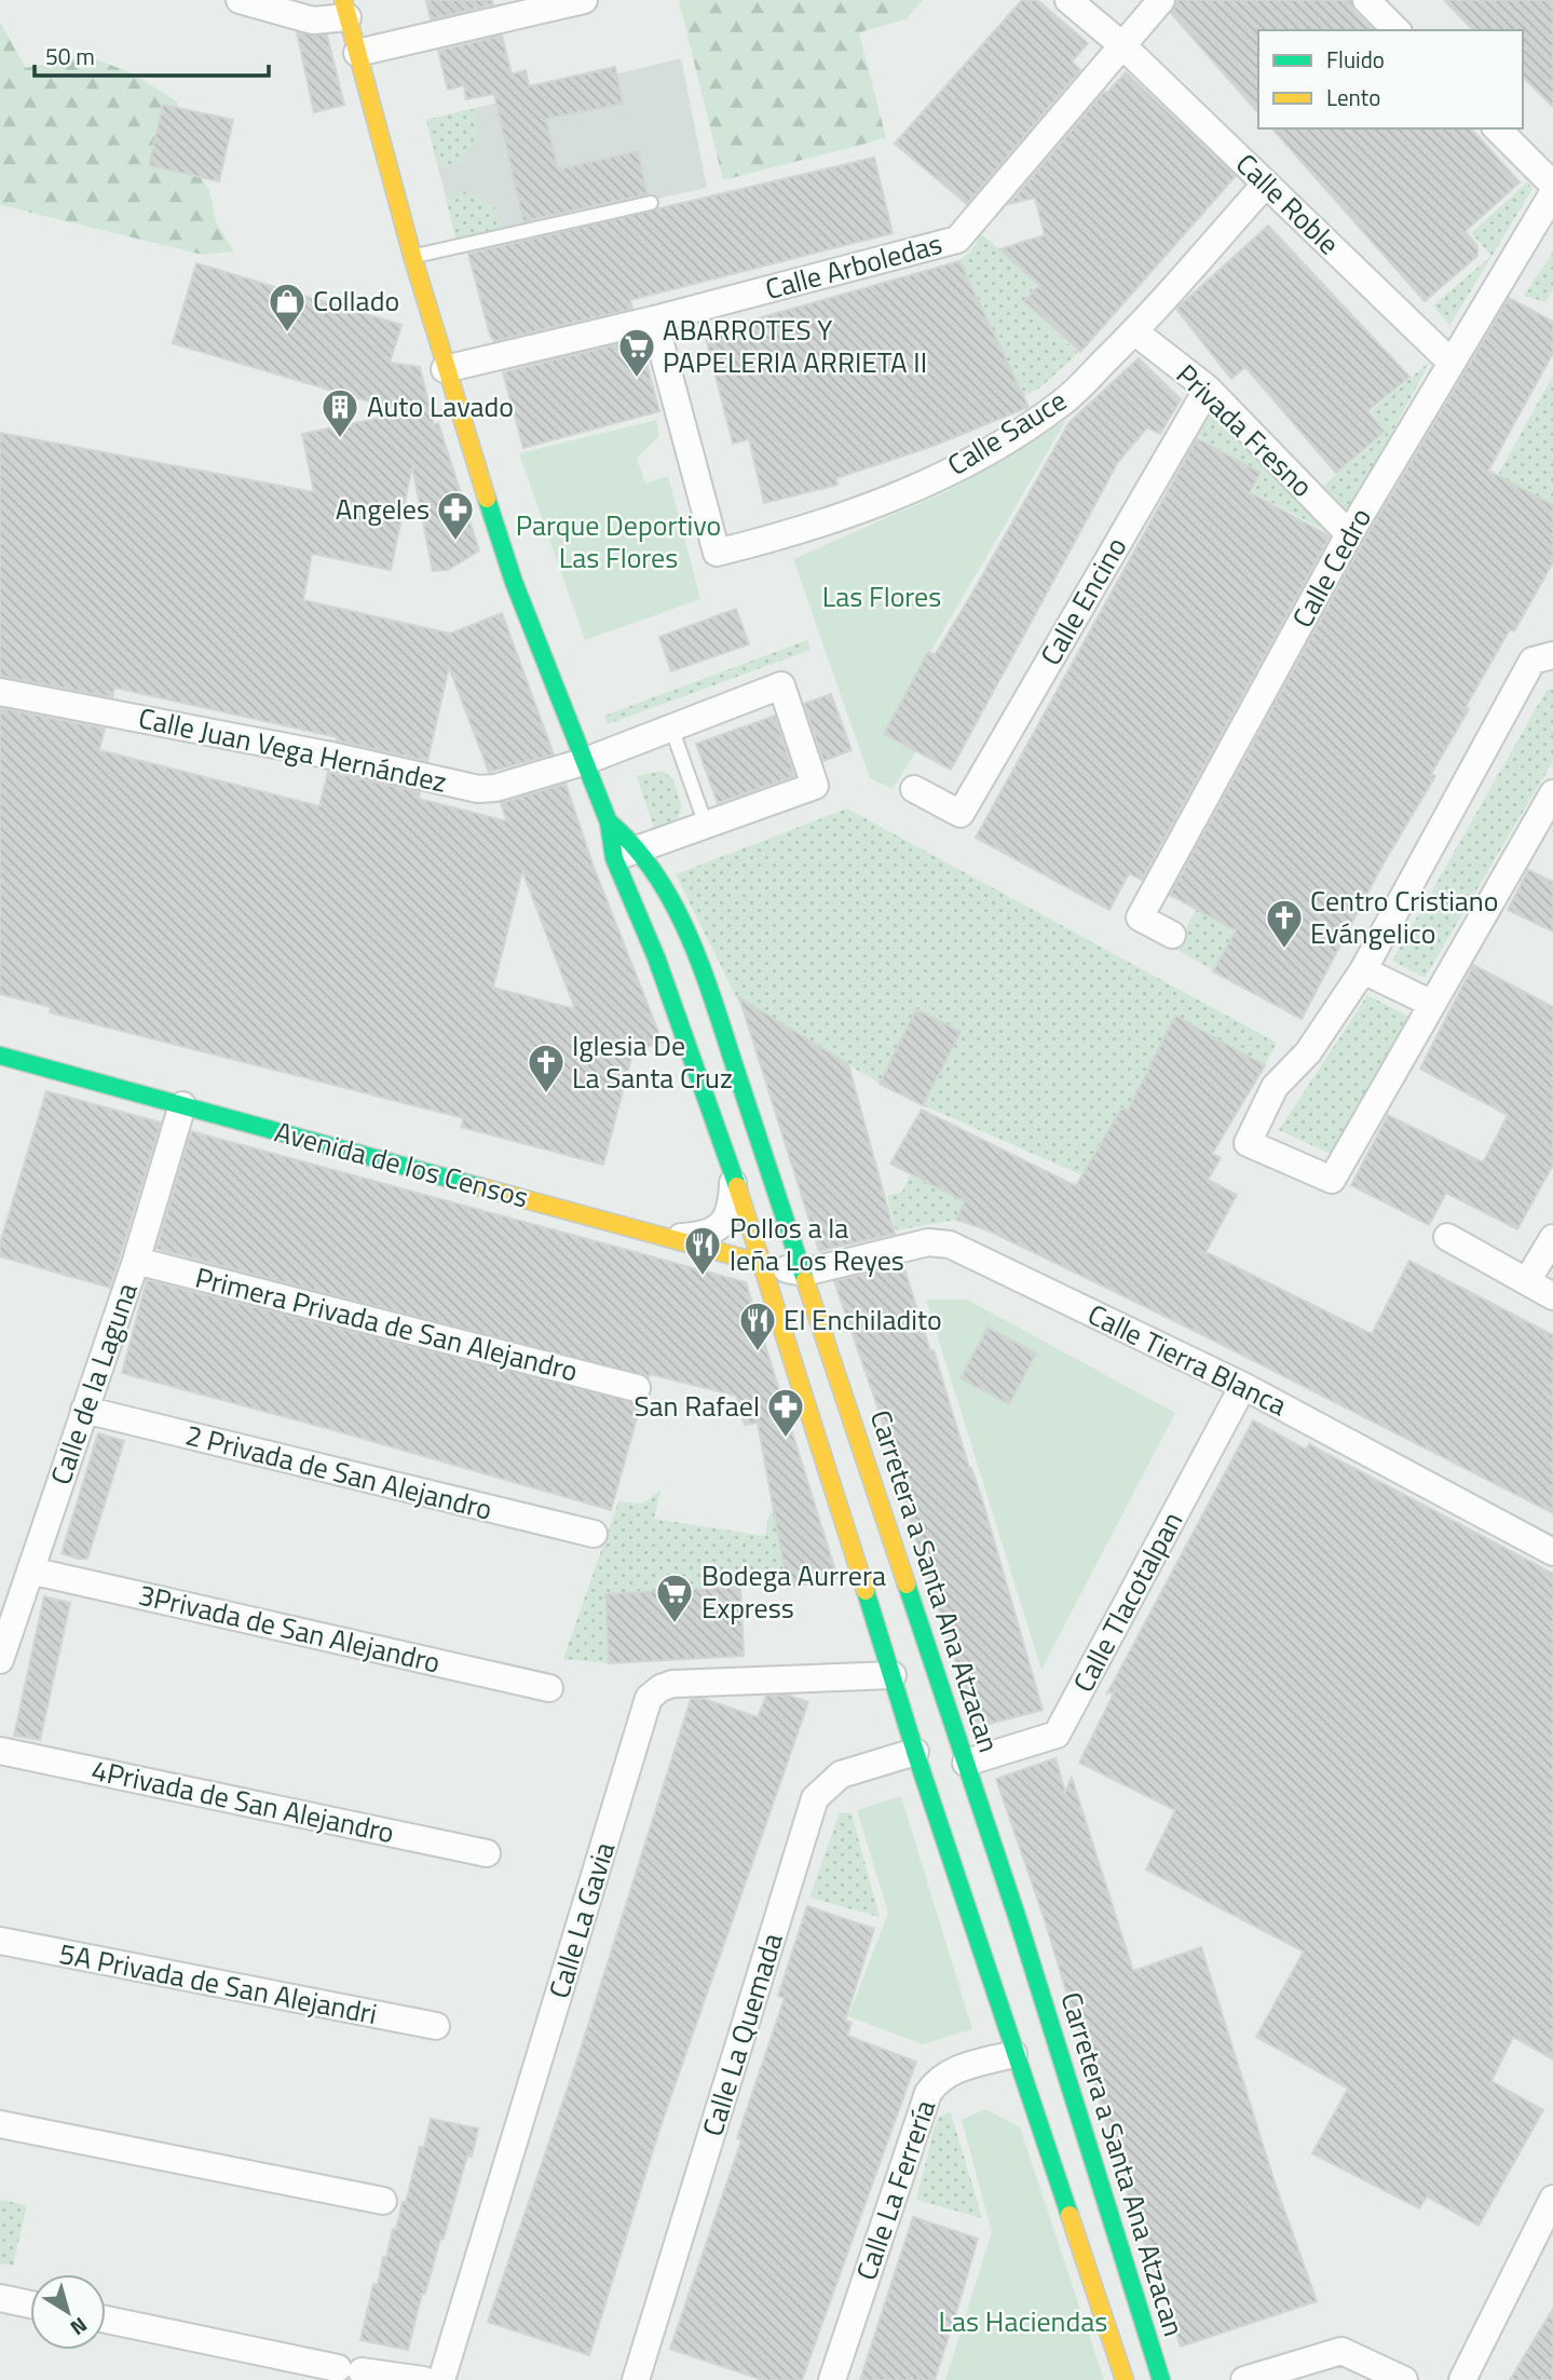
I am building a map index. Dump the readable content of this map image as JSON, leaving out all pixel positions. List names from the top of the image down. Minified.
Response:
{"streets":{"street":["Calle Roble","Calle Arboledas","Privada Fresno","Calle Sauce","Calle Cedro","Calle Encino","Calle Juan Vega Hernández","Avenida de los Censos","Primera Privada de San Alejandro","Calle Tierra Blanca","Calle de la Laguna","2 Privada de San Alejandro","Carretera a Santa Ana Atzacan","Calle Tlacotalpan","3Privada de San Alejandro","4Privada de San Alejandro","Calle La Gavia","5A Privada de San Alejandri","Calle La Quemada","Calle La Ferrería"]},"crossings":[["Calle Roble","Calle Arboledas"],["Calle Roble","Calle Sauce"],["Calle Roble","Calle Cedro"],["Calle Arboledas","Calle Sauce"],["Calle Arboledas","Carretera a Santa Ana Atzacan"],["Privada Fresno","Calle Sauce"],["Privada Fresno","Calle Cedro"],["Privada Fresno","Calle Encino"],["Calle Juan Vega Hernández","Carretera a Santa Ana Atzacan"],["Avenida de los Censos","Calle Tierra Blanca"],["Avenida de los Censos","Calle de la Laguna"],["Avenida de los Censos","Carretera a Santa Ana Atzacan"],["Primera Privada de San Alejandro","Calle de la Laguna"],["Calle Tierra Blanca","Carretera a Santa Ana Atzacan"],["Calle Tierra Blanca","Calle Tlacotalpan"],["Calle de la Laguna","2 Privada de San Alejandro"],["Calle de la Laguna","3Privada de San Alejandro"],["Carretera a Santa Ana Atzacan","Calle Tlacotalpan"],["Carretera a Santa Ana Atzacan","Calle La Gavia"],["Carretera a Santa Ana Atzacan","Calle La Quemada"],["Carretera a Santa Ana Atzacan","Calle La Ferrería"]],"parks":["Parque Deportivo Las Flores","Las Flores","Las Haciendas"],"places":{"shop":["Collado"],"supermarket":["ABARROTES Y PAPELERIA ARRIETA II","Bodega Aurrera Express"],"building":["Auto Lavado"],"pharmacy":["Angeles","San Rafael"],"church":["Centro Cristiano Evángelico","Iglesia De La Santa Cruz"],"restaurant":["Pollos a la leña Los Reyes","El Enchiladito"]},"legend":["Fluido","Lento"],"scale_bar":"50 m","north":"bottom right"}
